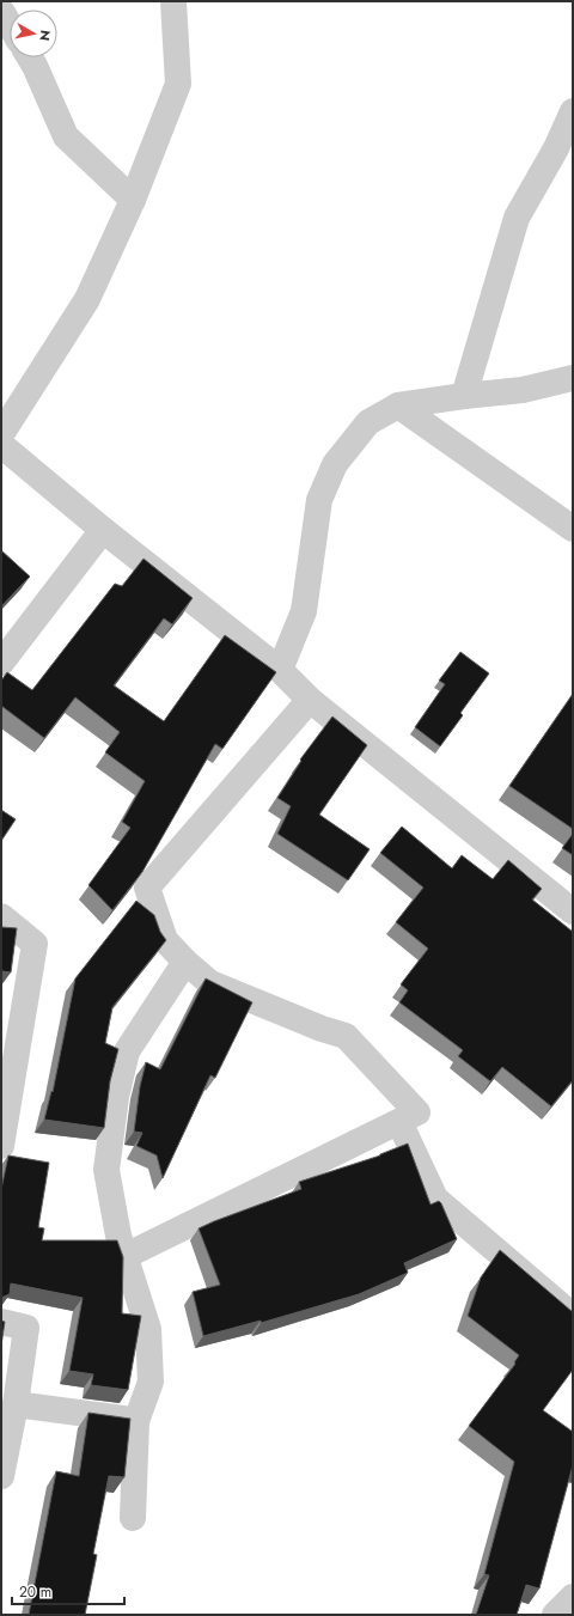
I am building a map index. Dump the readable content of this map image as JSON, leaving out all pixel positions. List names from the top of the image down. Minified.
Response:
{"scale_bar":"20 m","north":"right"}
